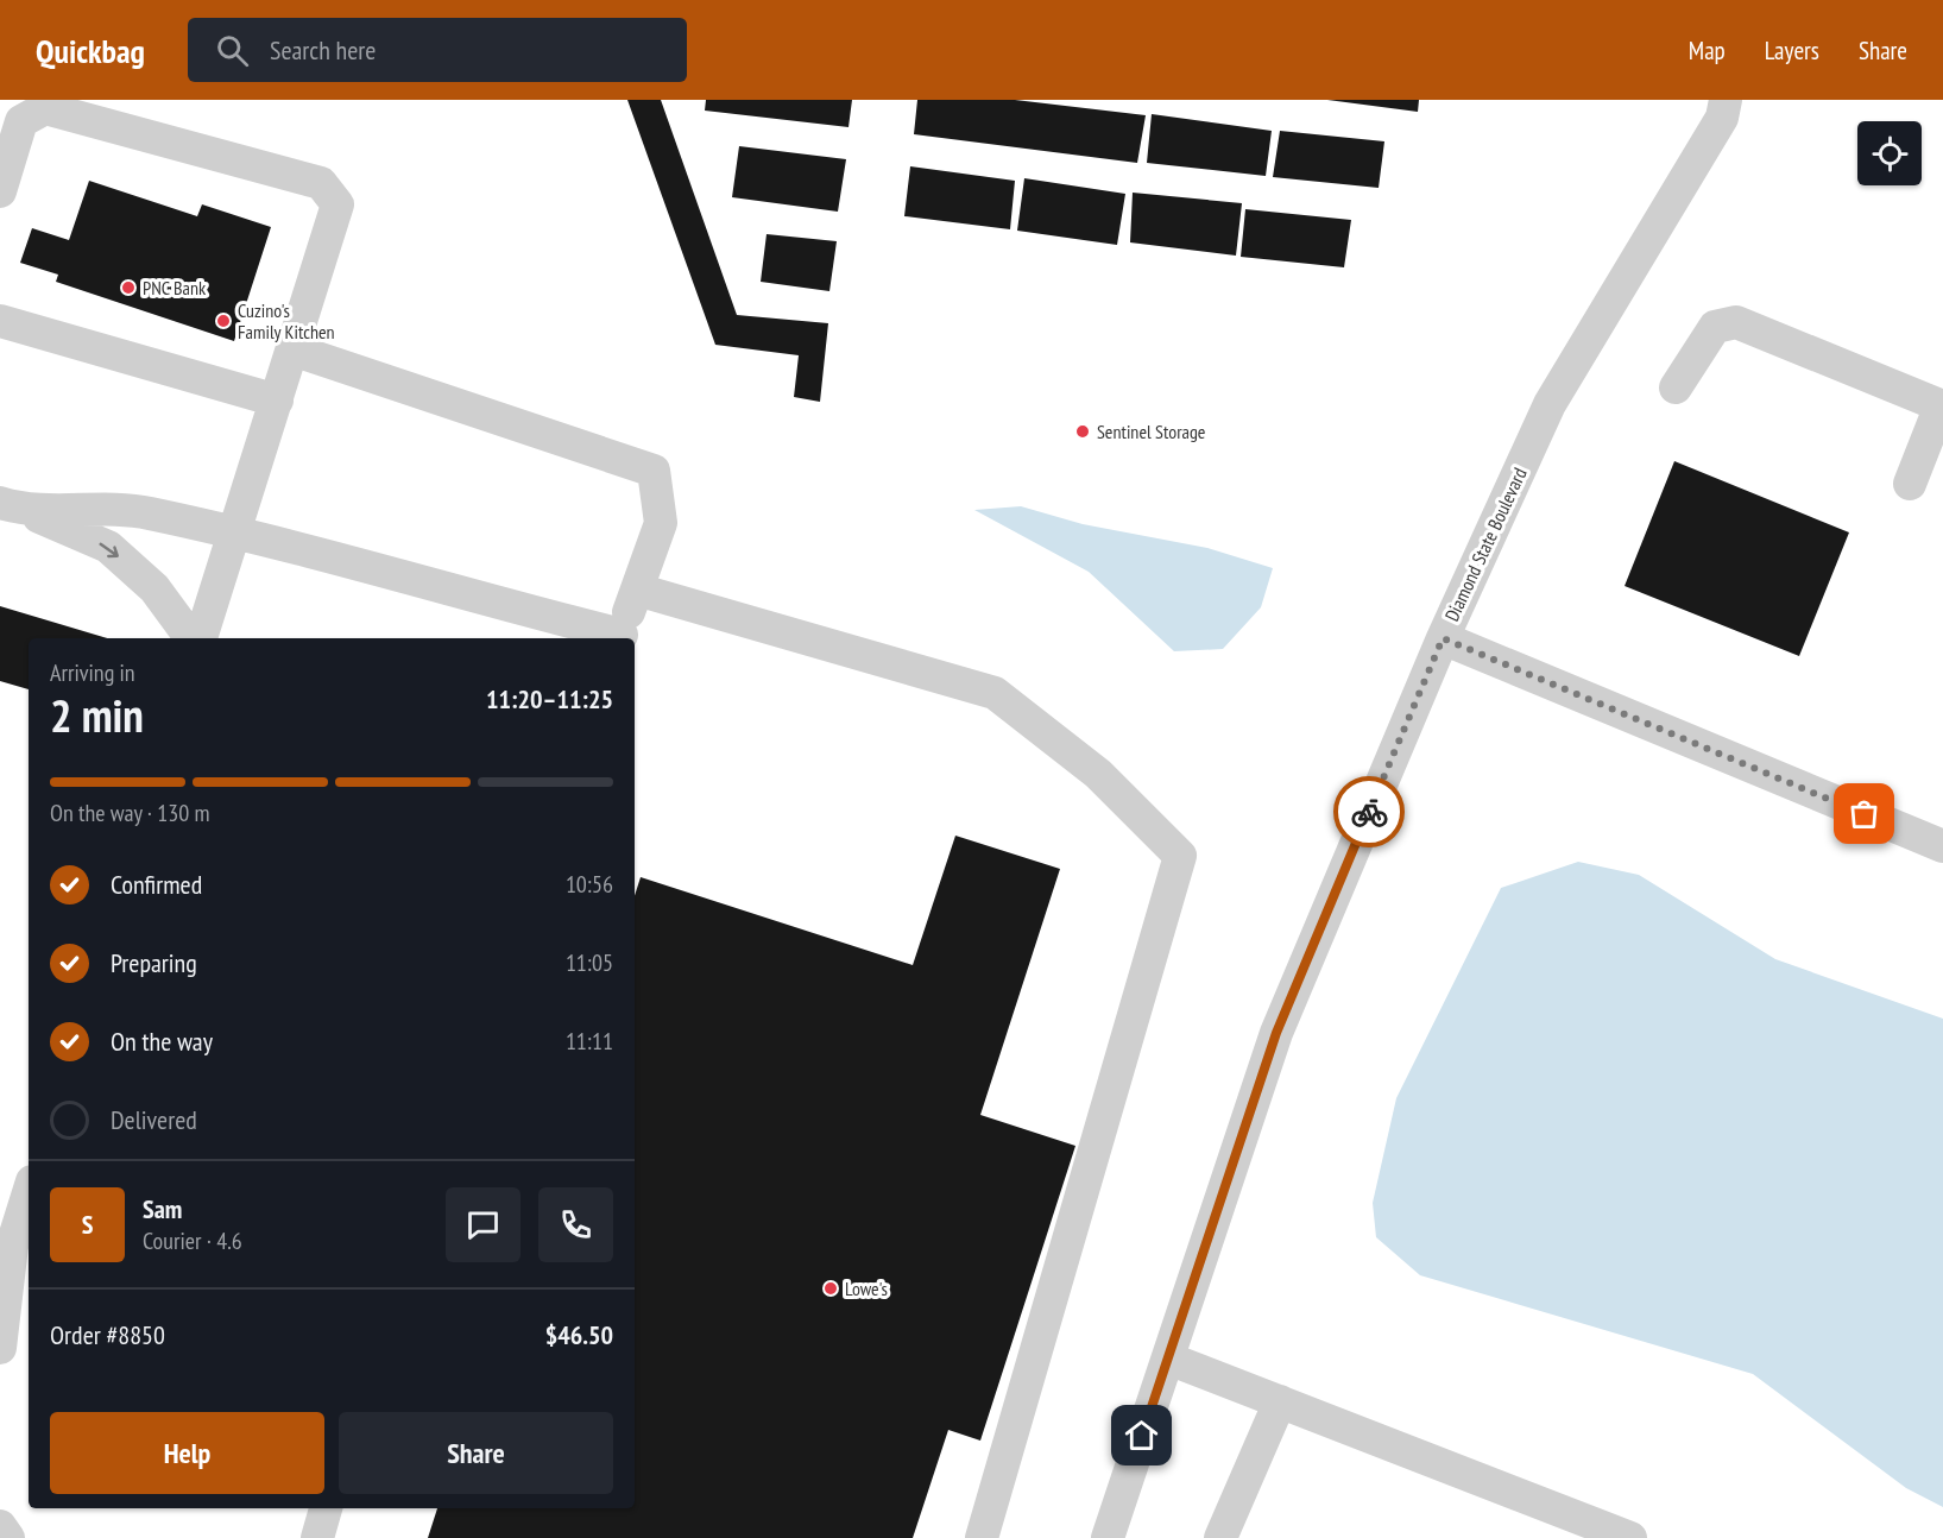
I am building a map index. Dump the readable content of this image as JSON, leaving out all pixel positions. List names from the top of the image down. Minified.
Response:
{"streets":{"street":["Diamond State Boulevard"]},"places":["PNC Bank","Cuzino's Family Kitchen","Sentinel Storage","Lowe's"],"page":{"header":"Quickbag","search":"Search here","nav":["Map","Layers","Share"],"heading":["2 min","Arriving in","11:20–11:25"],"panel":["Sam","Courier · 4.6","Order #8850","$46.50"],"bar":"On the way · 130 m","list":[["Confirmed","10:56"],["Preparing","11:05"],["On the way","11:11"],"Delivered"],"round":"S","buttons":["Help","Share"]}}
